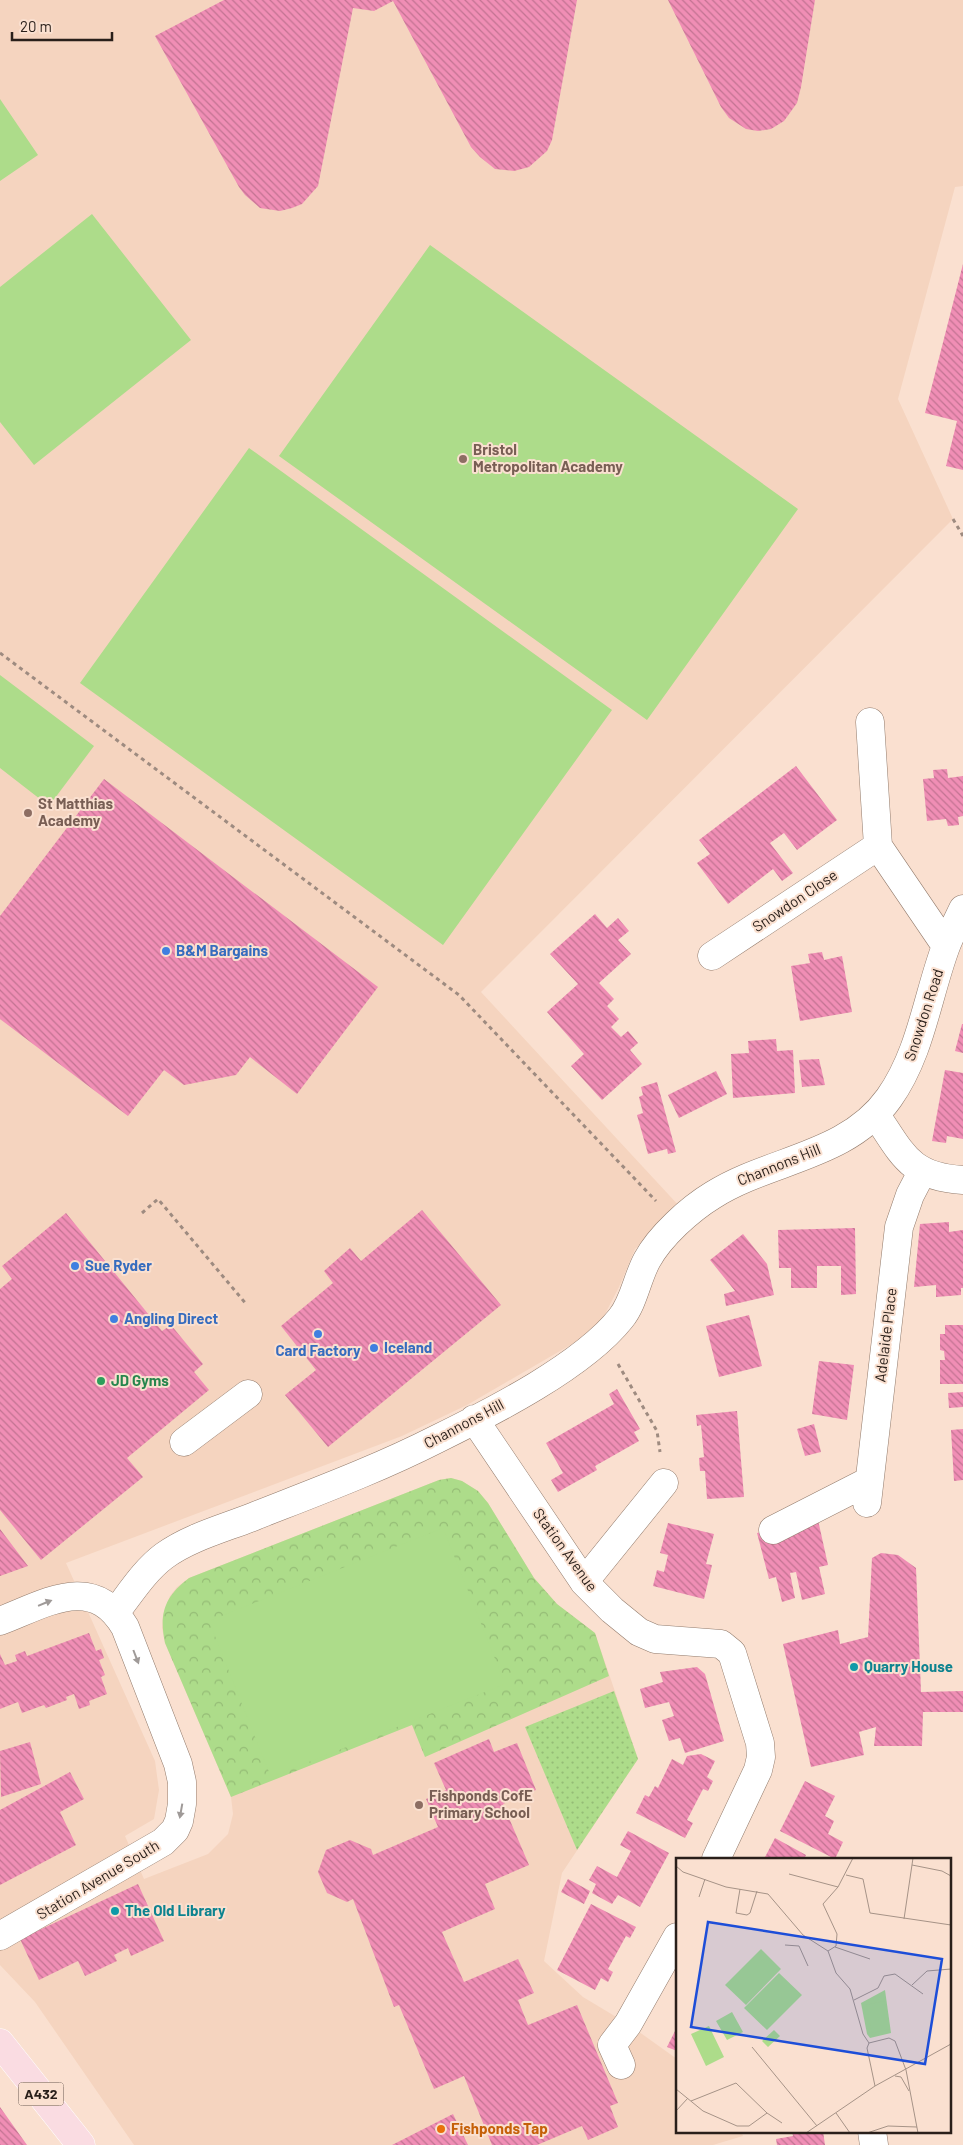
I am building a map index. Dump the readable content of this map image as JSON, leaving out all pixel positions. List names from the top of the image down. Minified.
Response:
{"streets":{"main road":["A432"],"street":["Snowdon Close","Snowdon Road","Channons Hill","Adelaide Place","Station Avenue","Station Avenue South"]},"crossings":[["Snowdon Road","Channons Hill"],["Channons Hill","Station Avenue"],["Channons Hill","Station Avenue South"]],"places":["Bristol Metropolitan Academy","St Matthias Academy","B&M Bargains","Sue Ryder","Angling Direct","Card Factory","Iceland","JD Gyms","Quarry House","Fishponds CofE Primary School","The Old Library","Fishponds Tap"],"scale_bar":"20 m"}
